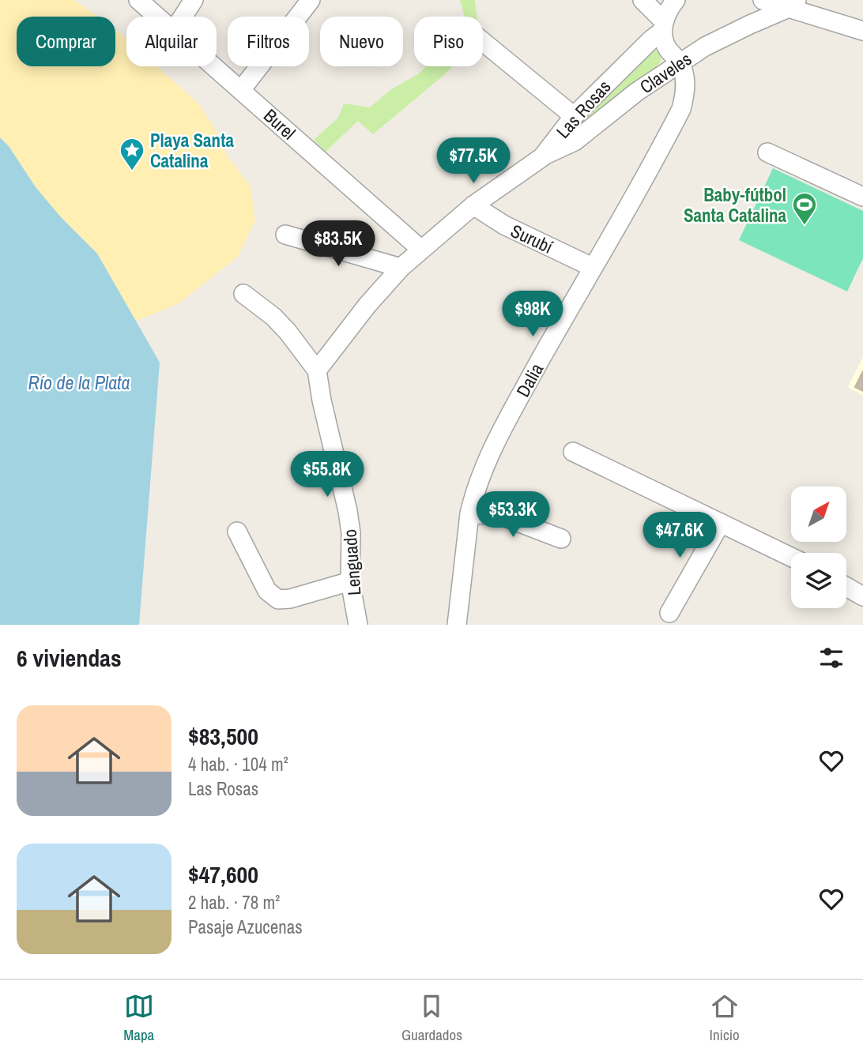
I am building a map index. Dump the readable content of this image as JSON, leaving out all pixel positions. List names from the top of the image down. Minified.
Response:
{"streets":{"street":["Claveles","Las Rosas","Burel","Surubí","Dalia","Lenguado"]},"crossings":[["Claveles","Las Rosas"],["Claveles","Dalia"],["Las Rosas","Burel"],["Las Rosas","Surubí"],["Las Rosas","Lenguado"],["Surubí","Dalia"]],"water":["Río de la Plata"],"places":{"place":["Playa Santa Catalina"],"sports":["Baby-fútbol Santa Catalina"]},"north":"top right","page":{"chip":["Comprar","Alquilar","Filtros","Nuevo","Piso"],"price":["$77.5K","$83.5K","$98K","$55.8K","$53.3K","$47.6K"],"heading":"6 viviendas","list":[{"name":"$83,500","note":"4 hab. · 104 m² · Las Rosas"},{"name":"$47,600","note":"2 hab. · 78 m² · Pasaje Azucenas"}],"tabs":["Mapa","Guardados","Inicio"]}}
